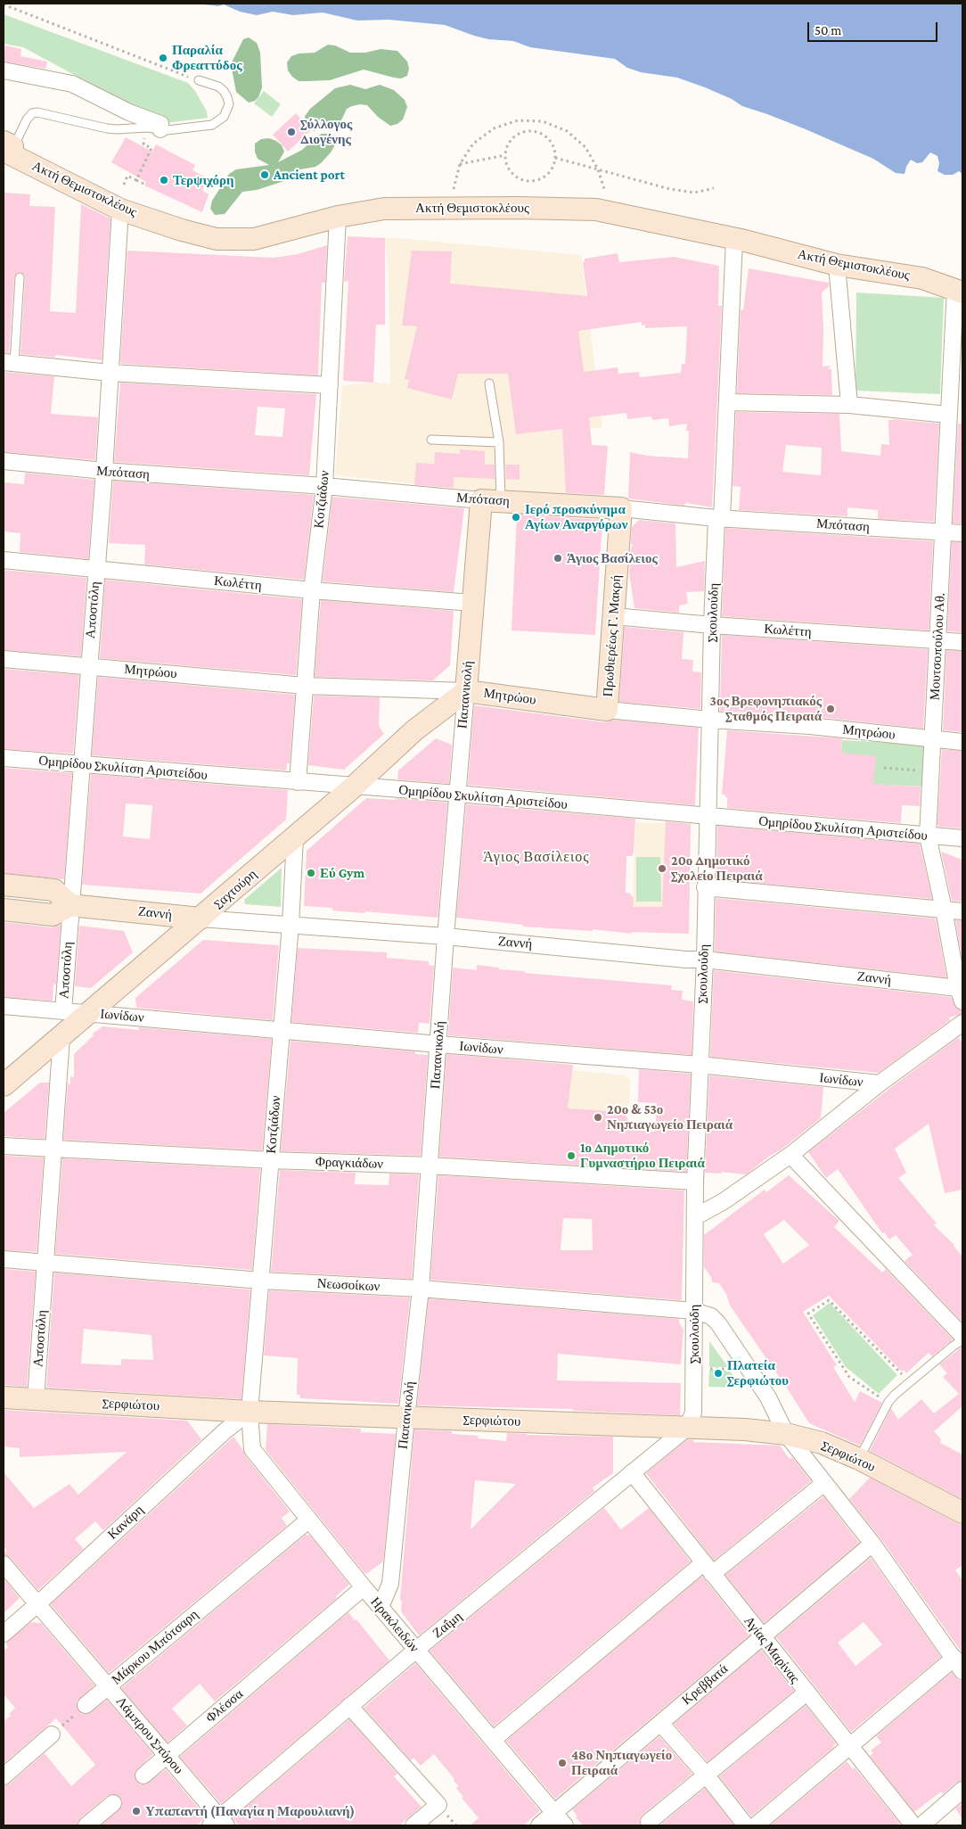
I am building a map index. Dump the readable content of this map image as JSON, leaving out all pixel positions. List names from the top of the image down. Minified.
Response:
{"streets":{"street":["Ακτή Θεμιστοκλέους","Μπόταση","Κοτζιάδων","Κωλέττη","Αποστόλη","Σκουλούδη","Πρωθιερέως Γ. Μακρή","Μουτσοπούλου Αθ.","Μητρώου","Παπανικολή","Ομηρίδου Σκυλίτση Αριστείδου","Σαχτούρη","Ζαννή","Ιωνίδων","Φραγκιάδων","Νεωσοίκων","Σερφιώτου","Κανάρη","Ηρακλειδών","Ζαΐμη","Μάρκου Μπότσαρη","Αγίας Μαρίνας","Κρεββατά","Φλέσσα","Λάμπρου Σπύρου"]},"crossings":[["Ακτή Θεμιστοκλέους","Κοτζιάδων"],["Ακτή Θεμιστοκλέους","Αποστόλη"],["Ακτή Θεμιστοκλέους","Σκουλούδη"],["Ακτή Θεμιστοκλέους","Μουτσοπούλου Αθ."],["Μπόταση","Κοτζιάδων"],["Μπόταση","Αποστόλη"],["Μπόταση","Σκουλούδη"],["Μπόταση","Πρωθιερέως Γ. Μακρή"],["Μπόταση","Μουτσοπούλου Αθ."],["Μπόταση","Παπανικολή"],["Κοτζιάδων","Κωλέττη"],["Κοτζιάδων","Μητρώου"],["Κοτζιάδων","Ομηρίδου Σκυλίτση Αριστείδου"],["Κοτζιάδων","Σαχτούρη"],["Κοτζιάδων","Ζαννή"],["Κοτζιάδων","Ιωνίδων"],["Κοτζιάδων","Φραγκιάδων"],["Κοτζιάδων","Νεωσοίκων"],["Κοτζιάδων","Σερφιώτου"],["Κοτζιάδων","Κανάρη"],["Κοτζιάδων","Ηρακλειδών"],["Κωλέττη","Αποστόλη"],["Κωλέττη","Σκουλούδη"],["Κωλέττη","Πρωθιερέως Γ. Μακρή"],["Κωλέττη","Μουτσοπούλου Αθ."],["Κωλέττη","Παπανικολή"],["Αποστόλη","Μητρώου"],["Αποστόλη","Ομηρίδου Σκυλίτση Αριστείδου"],["Αποστόλη","Σαχτούρη"],["Αποστόλη","Ζαννή"],["Αποστόλη","Ιωνίδων"],["Αποστόλη","Φραγκιάδων"],["Αποστόλη","Νεωσοίκων"],["Αποστόλη","Σερφιώτου"],["Σκουλούδη","Μητρώου"],["Σκουλούδη","Ομηρίδου Σκυλίτση Αριστείδου"],["Σκουλούδη","Ζαννή"],["Σκουλούδη","Ιωνίδων"],["Σκουλούδη","Φραγκιάδων"],["Σκουλούδη","Νεωσοίκων"],["Σκουλούδη","Σερφιώτου"],["Σκουλούδη","Ζαΐμη"],["Πρωθιερέως Γ. Μακρή","Μητρώου"],["Μουτσοπούλου Αθ.","Μητρώου"],["Μουτσοπούλου Αθ.","Ομηρίδου Σκυλίτση Αριστείδου"],["Μουτσοπούλου Αθ.","Ζαννή"],["Μητρώου","Παπανικολή"],["Μητρώου","Σαχτούρη"],["Παπανικολή","Ομηρίδου Σκυλίτση Αριστείδου"],["Παπανικολή","Σαχτούρη"],["Παπανικολή","Ζαννή"],["Παπανικολή","Ιωνίδων"],["Παπανικολή","Φραγκιάδων"],["Παπανικολή","Νεωσοίκων"],["Παπανικολή","Σερφιώτου"],["Παπανικολή","Ηρακλειδών"],["Ομηρίδου Σκυλίτση Αριστείδου","Σαχτούρη"],["Σαχτούρη","Ζαννή"],["Σαχτούρη","Ιωνίδων"],["Νεωσοίκων","Σερφιώτου"],["Νεωσοίκων","Κρεββατά"],["Σερφιώτου","Κανάρη"],["Σερφιώτου","Ηρακλειδών"],["Σερφιώτου","Ζαΐμη"],["Κανάρη","Ηρακλειδών"],["Κανάρη","Λάμπρου Σπύρου"],["Ηρακλειδών","Ζαΐμη"],["Ηρακλειδών","Μάρκου Μπότσαρη"],["Ηρακλειδών","Κρεββατά"],["Ηρακλειδών","Φλέσσα"],["Ζαΐμη","Αγίας Μαρίνας"],["Ζαΐμη","Λάμπρου Σπύρου"],["Μάρκου Μπότσαρη","Λάμπρου Σπύρου"],["Αγίας Μαρίνας","Κρεββατά"],["Φλέσσα","Λάμπρου Σπύρου"]],"districts":["Άγιος Βασίλειος"],"places":["Παραλία Φρεαττύδος","Σύλλογος Διογένης","Ancient port","Τερψιχόρη","Ιερό προσκύνημα Αγίων Αναργύρων","Άγιος Βασίλειος","3ος Βρεφονηπιακός Σταθμός Πειραιά","20ο Δημοτικό Σχολείο Πειραιά","Εύ Gym","20ο & 53ο Νηπιαγωγείο Πειραιά","1ο Δημοτικό Γυμναστήριο Πειραιά","Πλατεία Σερφιώτου","48ο Νηπιαγωγείο Πειραιά","Υπαπαντή (Παναγία η Μαρουλιανή)"],"scale_bar":"50 m"}
